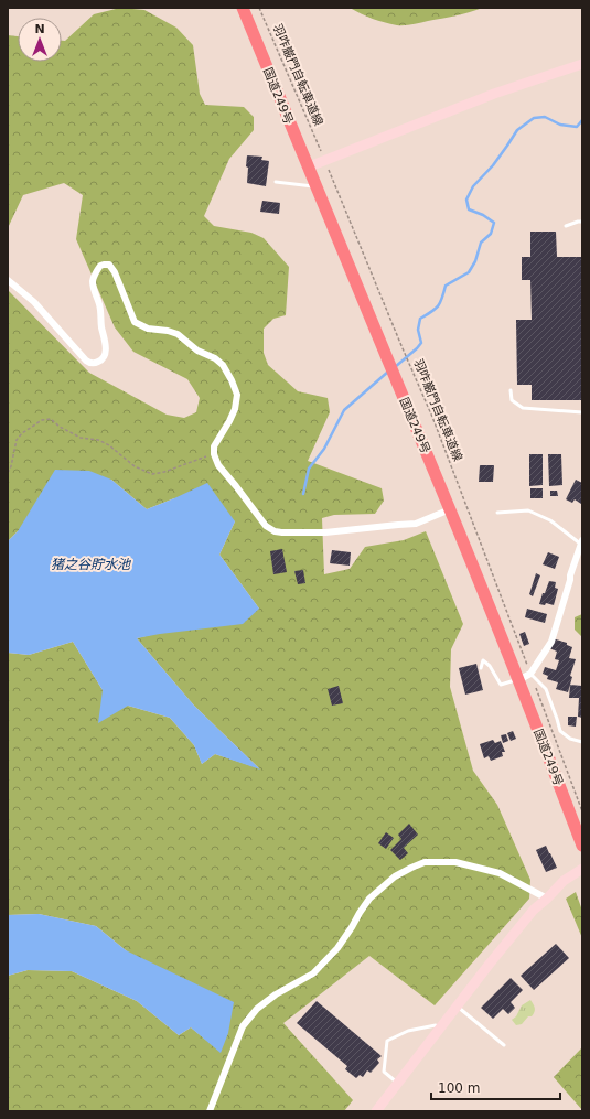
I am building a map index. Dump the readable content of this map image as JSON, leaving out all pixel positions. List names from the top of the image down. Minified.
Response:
{"streets":{"highway":["国道249号"],"path":["羽咋巌門自転車道線"]},"water":["猪之谷貯水池"],"scale_bar":"100 m","north":"top"}
